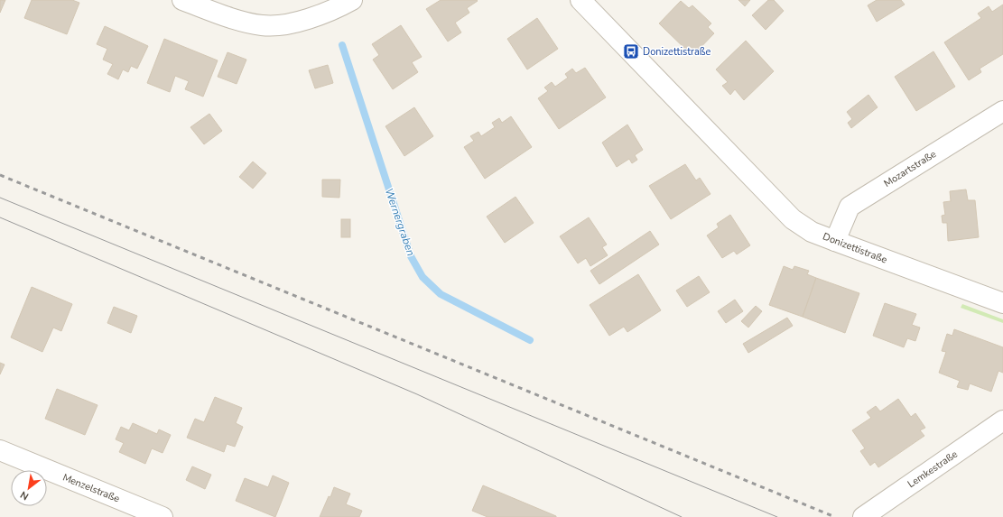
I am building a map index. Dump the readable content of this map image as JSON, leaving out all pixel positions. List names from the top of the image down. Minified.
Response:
{"streets":{"street":["Mozartstraße","Donizettistraße","Lemkestraße","Menzelstraße"]},"crossings":[["Mozartstraße","Donizettistraße"]],"water":["Wernergraben"],"places":{"bus stop":["Donizettistraße"]},"north":"bottom left"}
